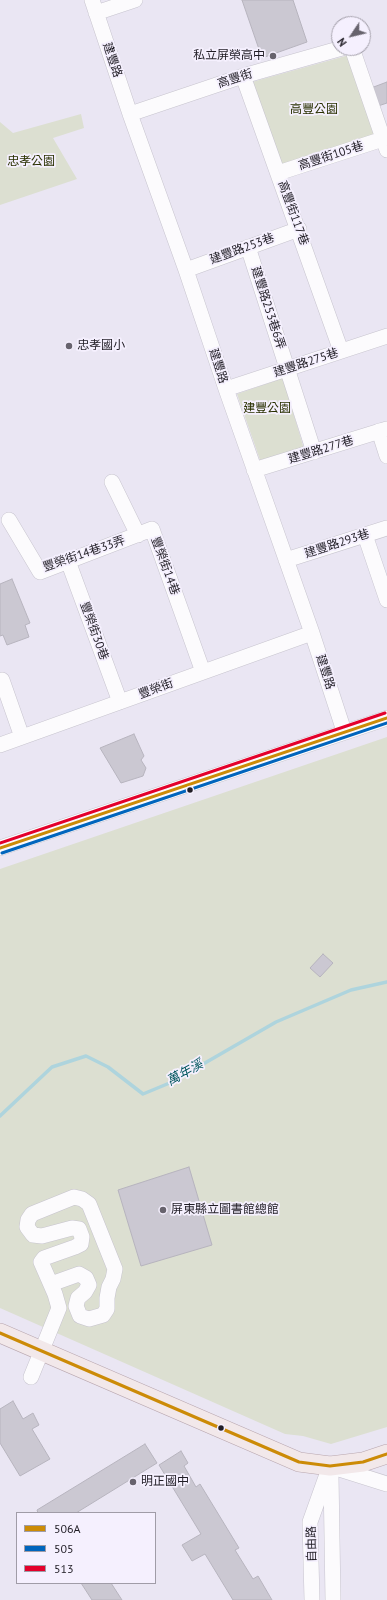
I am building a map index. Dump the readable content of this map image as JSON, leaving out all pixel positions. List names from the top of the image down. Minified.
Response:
{"streets":{"street":["建豐路","高豐街","高豐街105巷","高豐街117巷","建豐路253巷","建豐路253巷6弄","建豐路275巷","建豐路277巷","建豐路293巷","豐榮街14巷33弄","豐榮街14巷","豐榮街30巷","豐榮街","自由路"]},"crossings":[["建豐路","高豐街"],["建豐路","建豐路253巷"],["建豐路","建豐路275巷"],["建豐路","建豐路277巷"],["建豐路","建豐路293巷"],["建豐路","豐榮街"],["高豐街","高豐街117巷"],["高豐街105巷","高豐街117巷"],["高豐街117巷","建豐路253巷"],["高豐街117巷","建豐路275巷"],["建豐路253巷","建豐路253巷6弄"],["建豐路253巷6弄","建豐路275巷"],["建豐路253巷6弄","建豐路277巷"],["豐榮街14巷33弄","豐榮街14巷"],["豐榮街14巷33弄","豐榮街30巷"],["豐榮街14巷","豐榮街"],["豐榮街30巷","豐榮街"]],"water":["萬年溪"],"parks":["高豐公園","忠孝公園","建豐公園"],"places":["私立屏榮高中","忠孝國小","屏東縣立圖書館總館","明正國中"],"lines":["transit line 513","transit line 506A","transit line 505"],"legend":["506A","505","513"],"north":"bottom left"}
